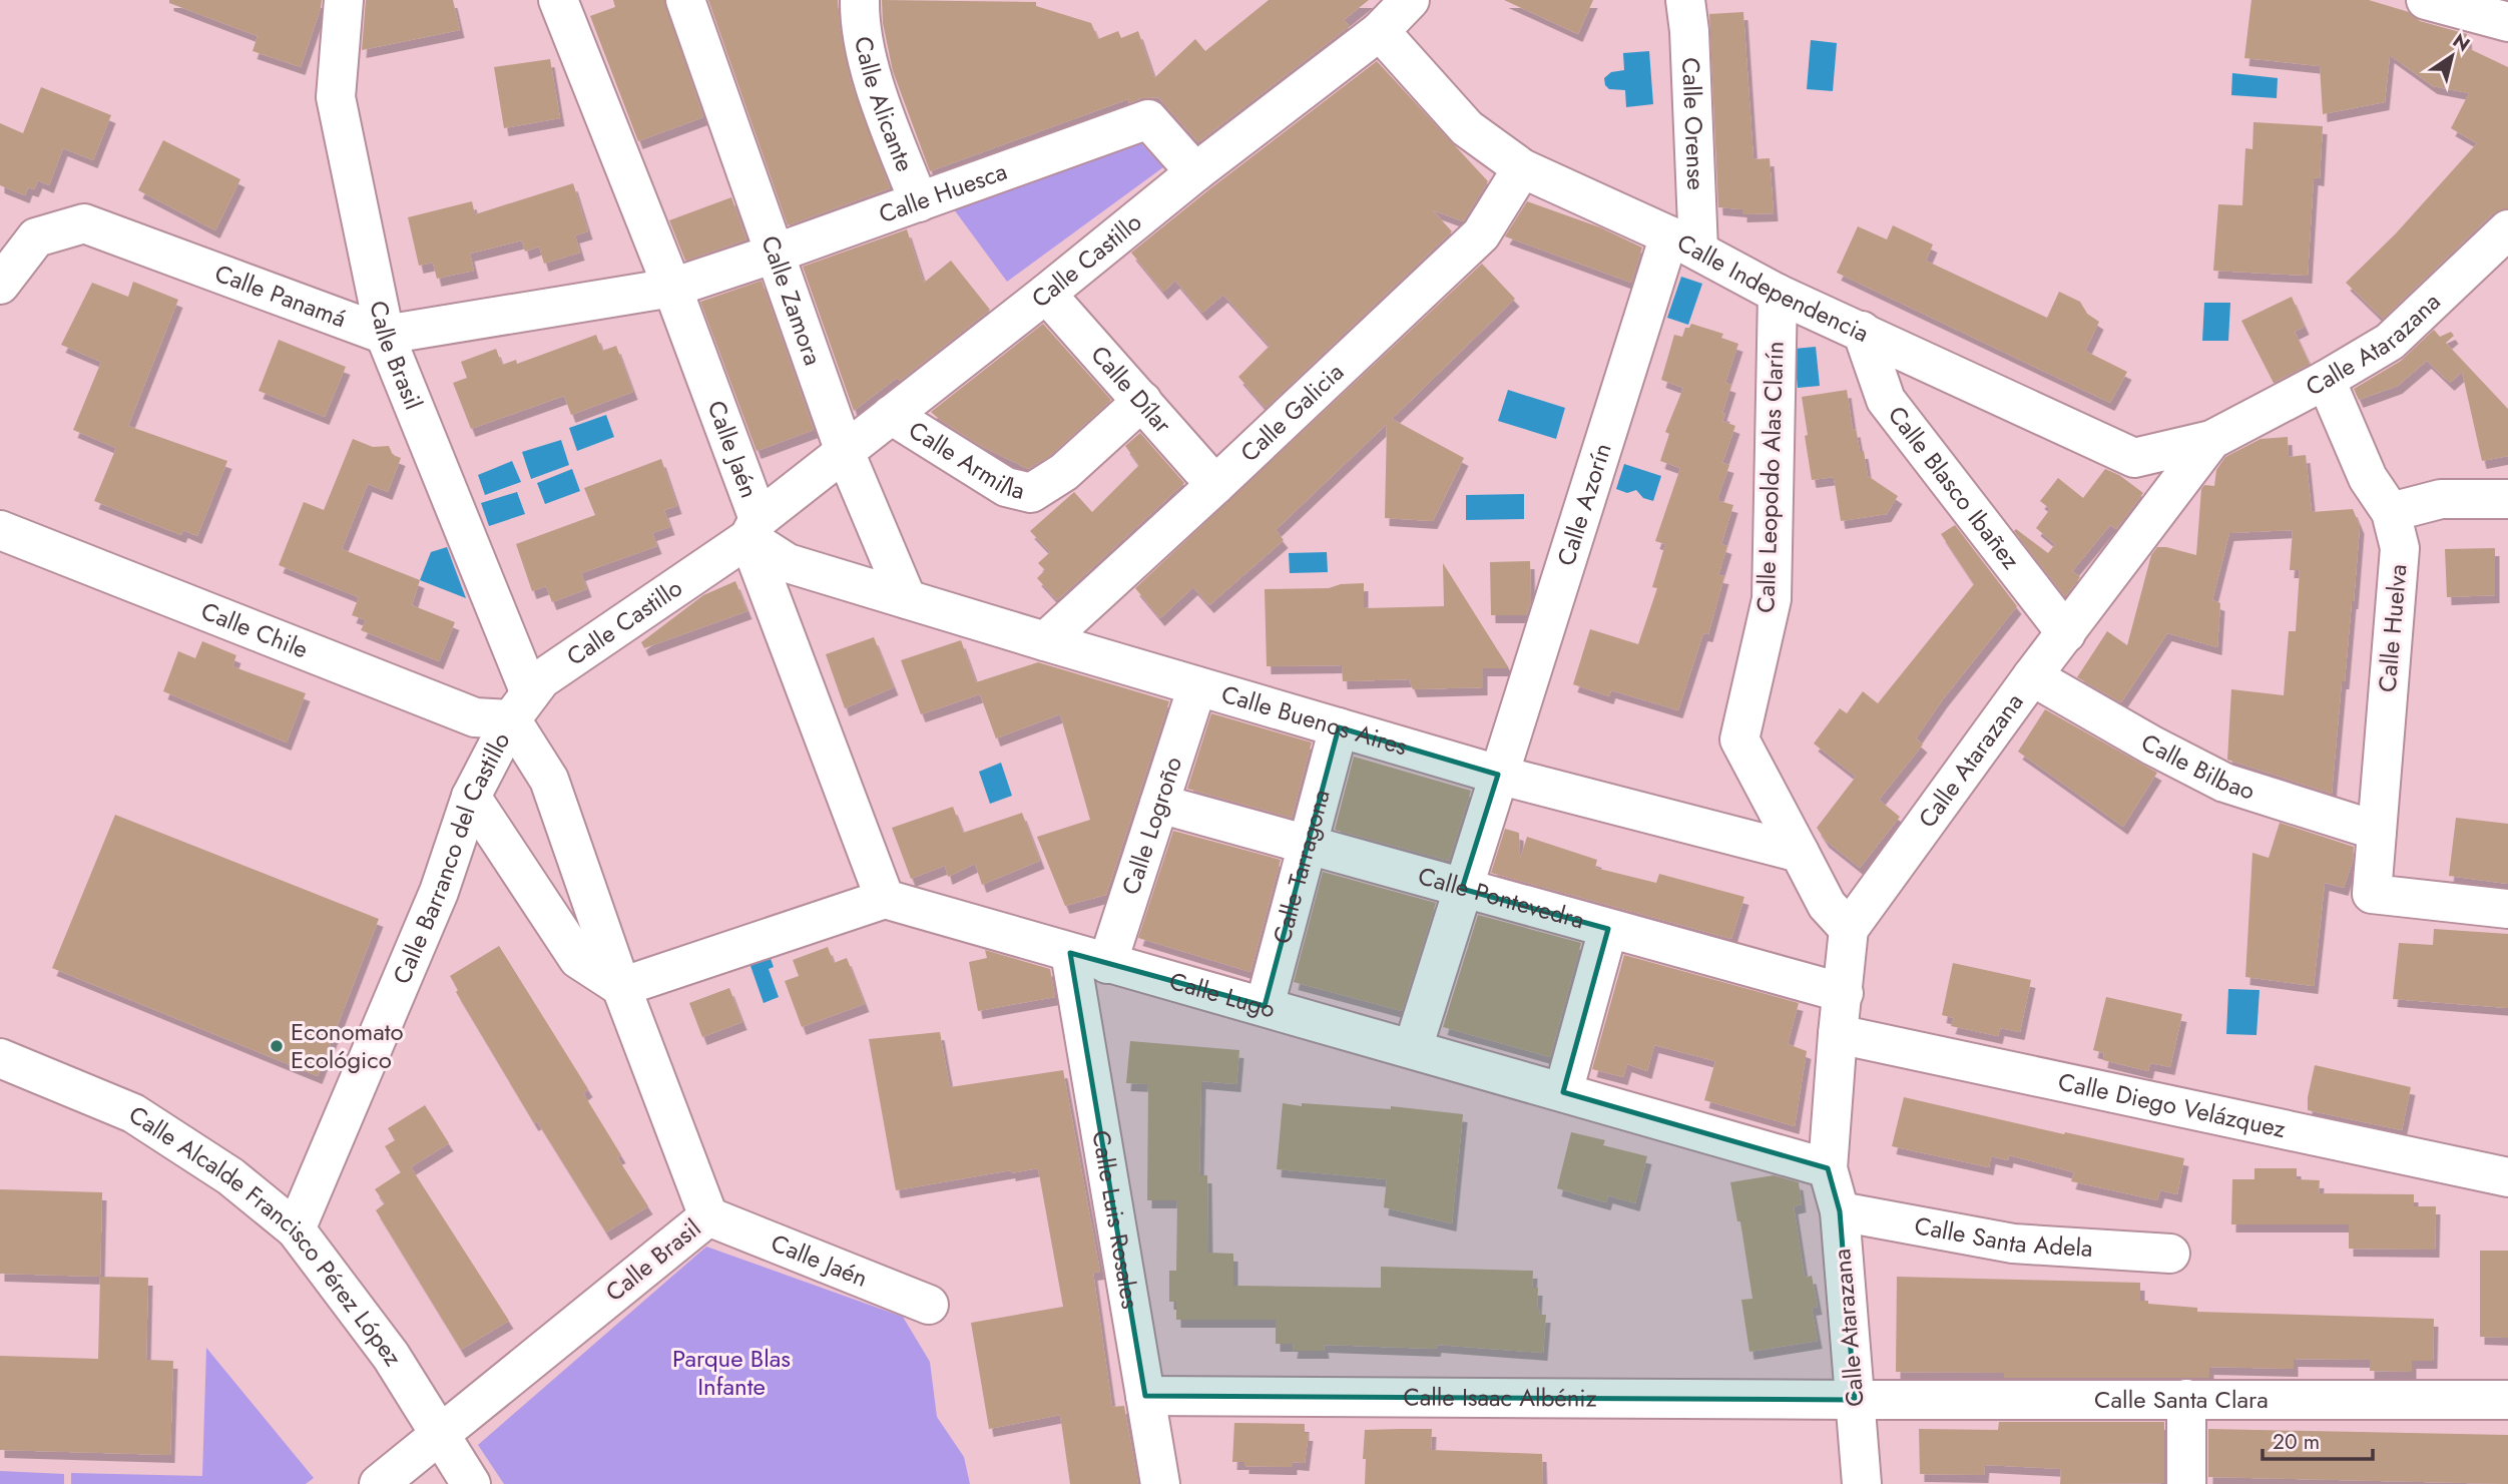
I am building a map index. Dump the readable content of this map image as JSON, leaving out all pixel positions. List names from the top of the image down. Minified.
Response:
{"streets":{"street":["Calle Alicante","Calle Orense","Calle Huesca","Calle Castillo","Calle Independencia","Calle Panamá","Calle Zamora","Calle Atarazana","Calle Brasil","Calle Dílar","Calle Galicia","Calle Jaén","Calle Armilla","Calle Leopoldo Alas Clarín","Calle Blasco Ibañez","Calle Azorín","Calle Huelva","Calle Chile","Calle Buenos Aires","Calle Bilbao","Calle Logroño","Calle Barranco del Castillo","Calle Tarragona","Calle Pontevedra","Calle Lugo","Calle Diego Velázquez","Calle Luis Rosales","Calle Santa Adela","Calle Alcalde Francisco Pérez López","Calle Isaac Albéniz","Calle Santa Clara"]},"crossings":[["Calle Alicante","Calle Huesca"],["Calle Orense","Calle Independencia"],["Calle Orense","Calle Azorín"],["Calle Huesca","Calle Castillo"],["Calle Huesca","Calle Panamá"],["Calle Huesca","Calle Zamora"],["Calle Huesca","Calle Jaén"],["Calle Castillo","Calle Independencia"],["Calle Castillo","Calle Zamora"],["Calle Castillo","Calle Brasil"],["Calle Castillo","Calle Dílar"],["Calle Castillo","Calle Jaén"],["Calle Castillo","Calle Armilla"],["Calle Castillo","Calle Chile"],["Calle Castillo","Calle Buenos Aires"],["Calle Castillo","Calle Barranco del Castillo"],["Calle Independencia","Calle Atarazana"],["Calle Independencia","Calle Galicia"],["Calle Independencia","Calle Leopoldo Alas Clarín"],["Calle Independencia","Calle Blasco Ibañez"],["Calle Independencia","Calle Azorín"],["Calle Panamá","Calle Brasil"],["Calle Panamá","Calle Jaén"],["Calle Zamora","Calle Buenos Aires"],["Calle Atarazana","Calle Blasco Ibañez"],["Calle Atarazana","Calle Huelva"],["Calle Atarazana","Calle Bilbao"],["Calle Atarazana","Calle Pontevedra"],["Calle Atarazana","Calle Lugo"],["Calle Atarazana","Calle Diego Velázquez"],["Calle Atarazana","Calle Santa Adela"],["Calle Atarazana","Calle Isaac Albéniz"],["Calle Atarazana","Calle Santa Clara"],["Calle Brasil","Calle Jaén"],["Calle Brasil","Calle Chile"],["Calle Brasil","Calle Barranco del Castillo"],["Calle Brasil","Calle Alcalde Francisco Pérez López"],["Calle Dílar","Calle Galicia"],["Calle Dílar","Calle Armilla"],["Calle Galicia","Calle Buenos Aires"],["Calle Jaén","Calle Buenos Aires"],["Calle Jaén","Calle Lugo"],["Calle Leopoldo Alas Clarín","Calle Buenos Aires"],["Calle Azorín","Calle Buenos Aires"],["Calle Azorín","Calle Pontevedra"],["Calle Azorín","Calle Lugo"],["Calle Huelva","Calle Bilbao"],["Calle Chile","Calle Barranco del Castillo"],["Calle Buenos Aires","Calle Logroño"],["Calle Buenos Aires","Calle Tarragona"],["Calle Logroño","Calle Pontevedra"],["Calle Logroño","Calle Lugo"],["Calle Barranco del Castillo","Calle Alcalde Francisco Pérez López"],["Calle Tarragona","Calle Pontevedra"],["Calle Tarragona","Calle Lugo"],["Calle Lugo","Calle Luis Rosales"],["Calle Luis Rosales","Calle Isaac Albéniz"],["Calle Isaac Albéniz","Calle Santa Clara"]],"parks":["Parque Blas Infante"],"places":["Economato Ecológico"],"scale_bar":"20 m","north":"top right"}
